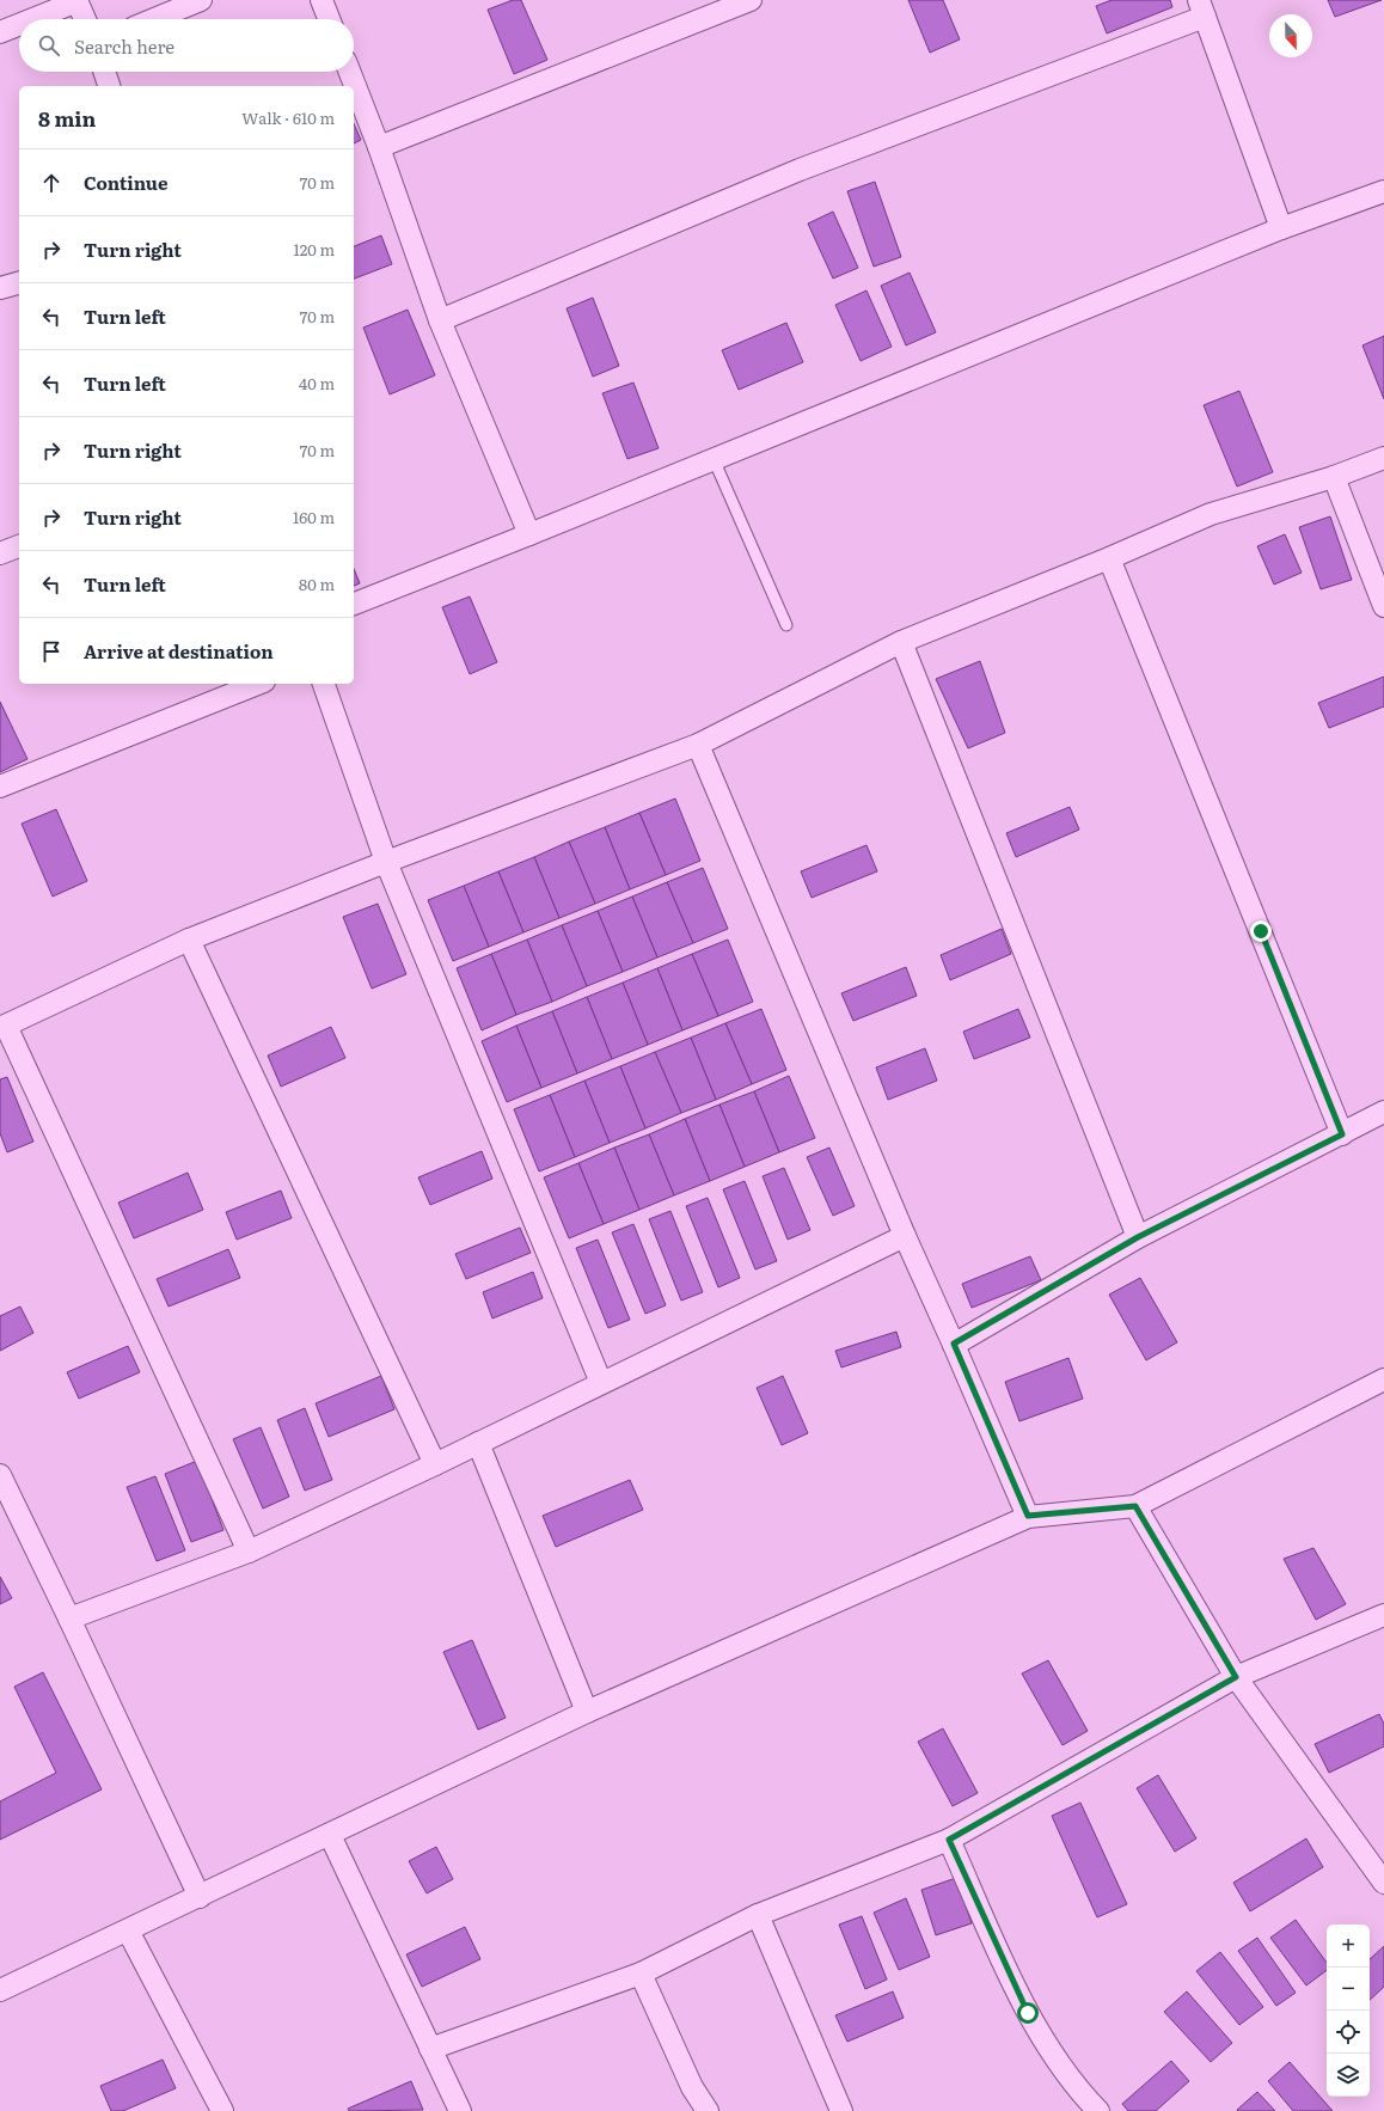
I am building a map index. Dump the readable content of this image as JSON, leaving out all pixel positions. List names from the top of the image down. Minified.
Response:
{"north":"bottom","page":{"search":"Search here","heading":["8 min","Walk · 610 m"],"list":[["Continue","70 m"],["Turn right","120 m"],["Turn left","70 m"],["Turn left","40 m"],["Turn right","70 m"],["Turn right","160 m"],["Turn left","80 m"],"Arrive at destination"],"map_buttons":["+","−"]}}
